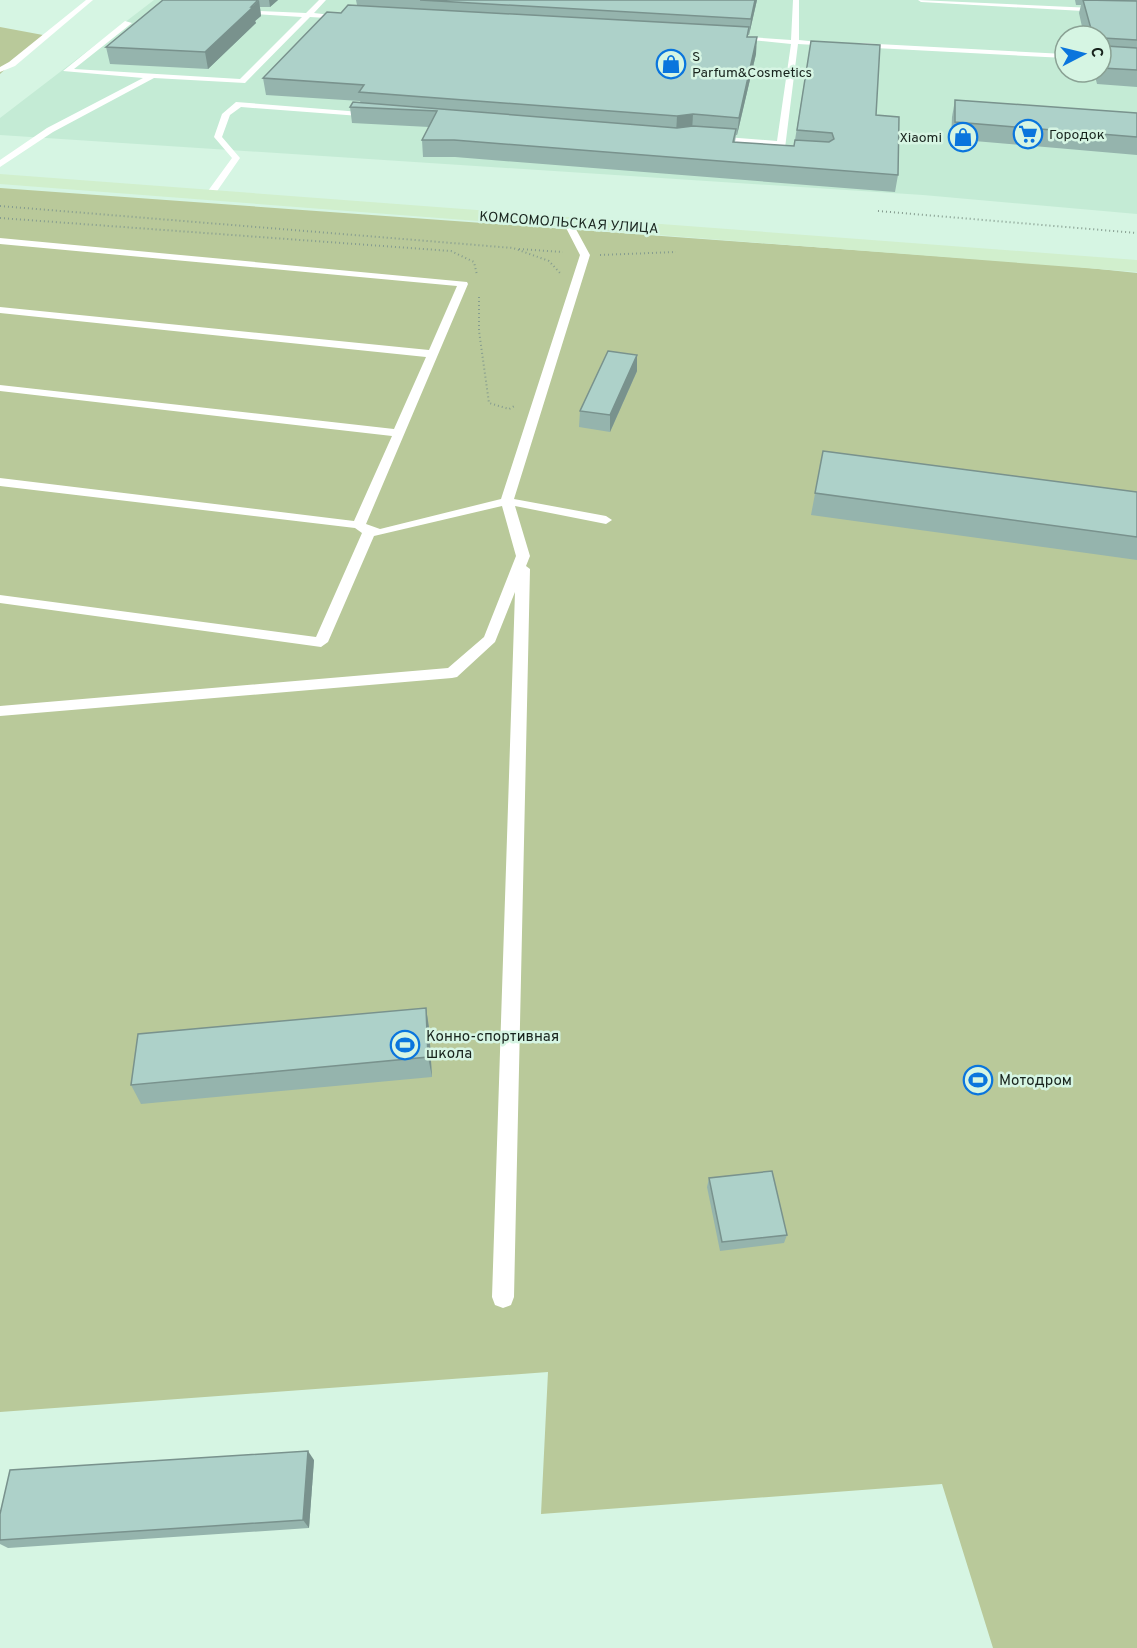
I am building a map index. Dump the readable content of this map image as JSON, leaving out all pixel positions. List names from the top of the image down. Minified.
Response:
{"streets":{"main road":["КОМСОМОЛЬСКАЯ УЛИЦА"]},"places":{"shop":["S Parfum&Cosmetics","Xiaomi"],"supermarket":["Городок"],"sports":["Конно-спортивная школа","Мотодром"]},"north":"right"}
